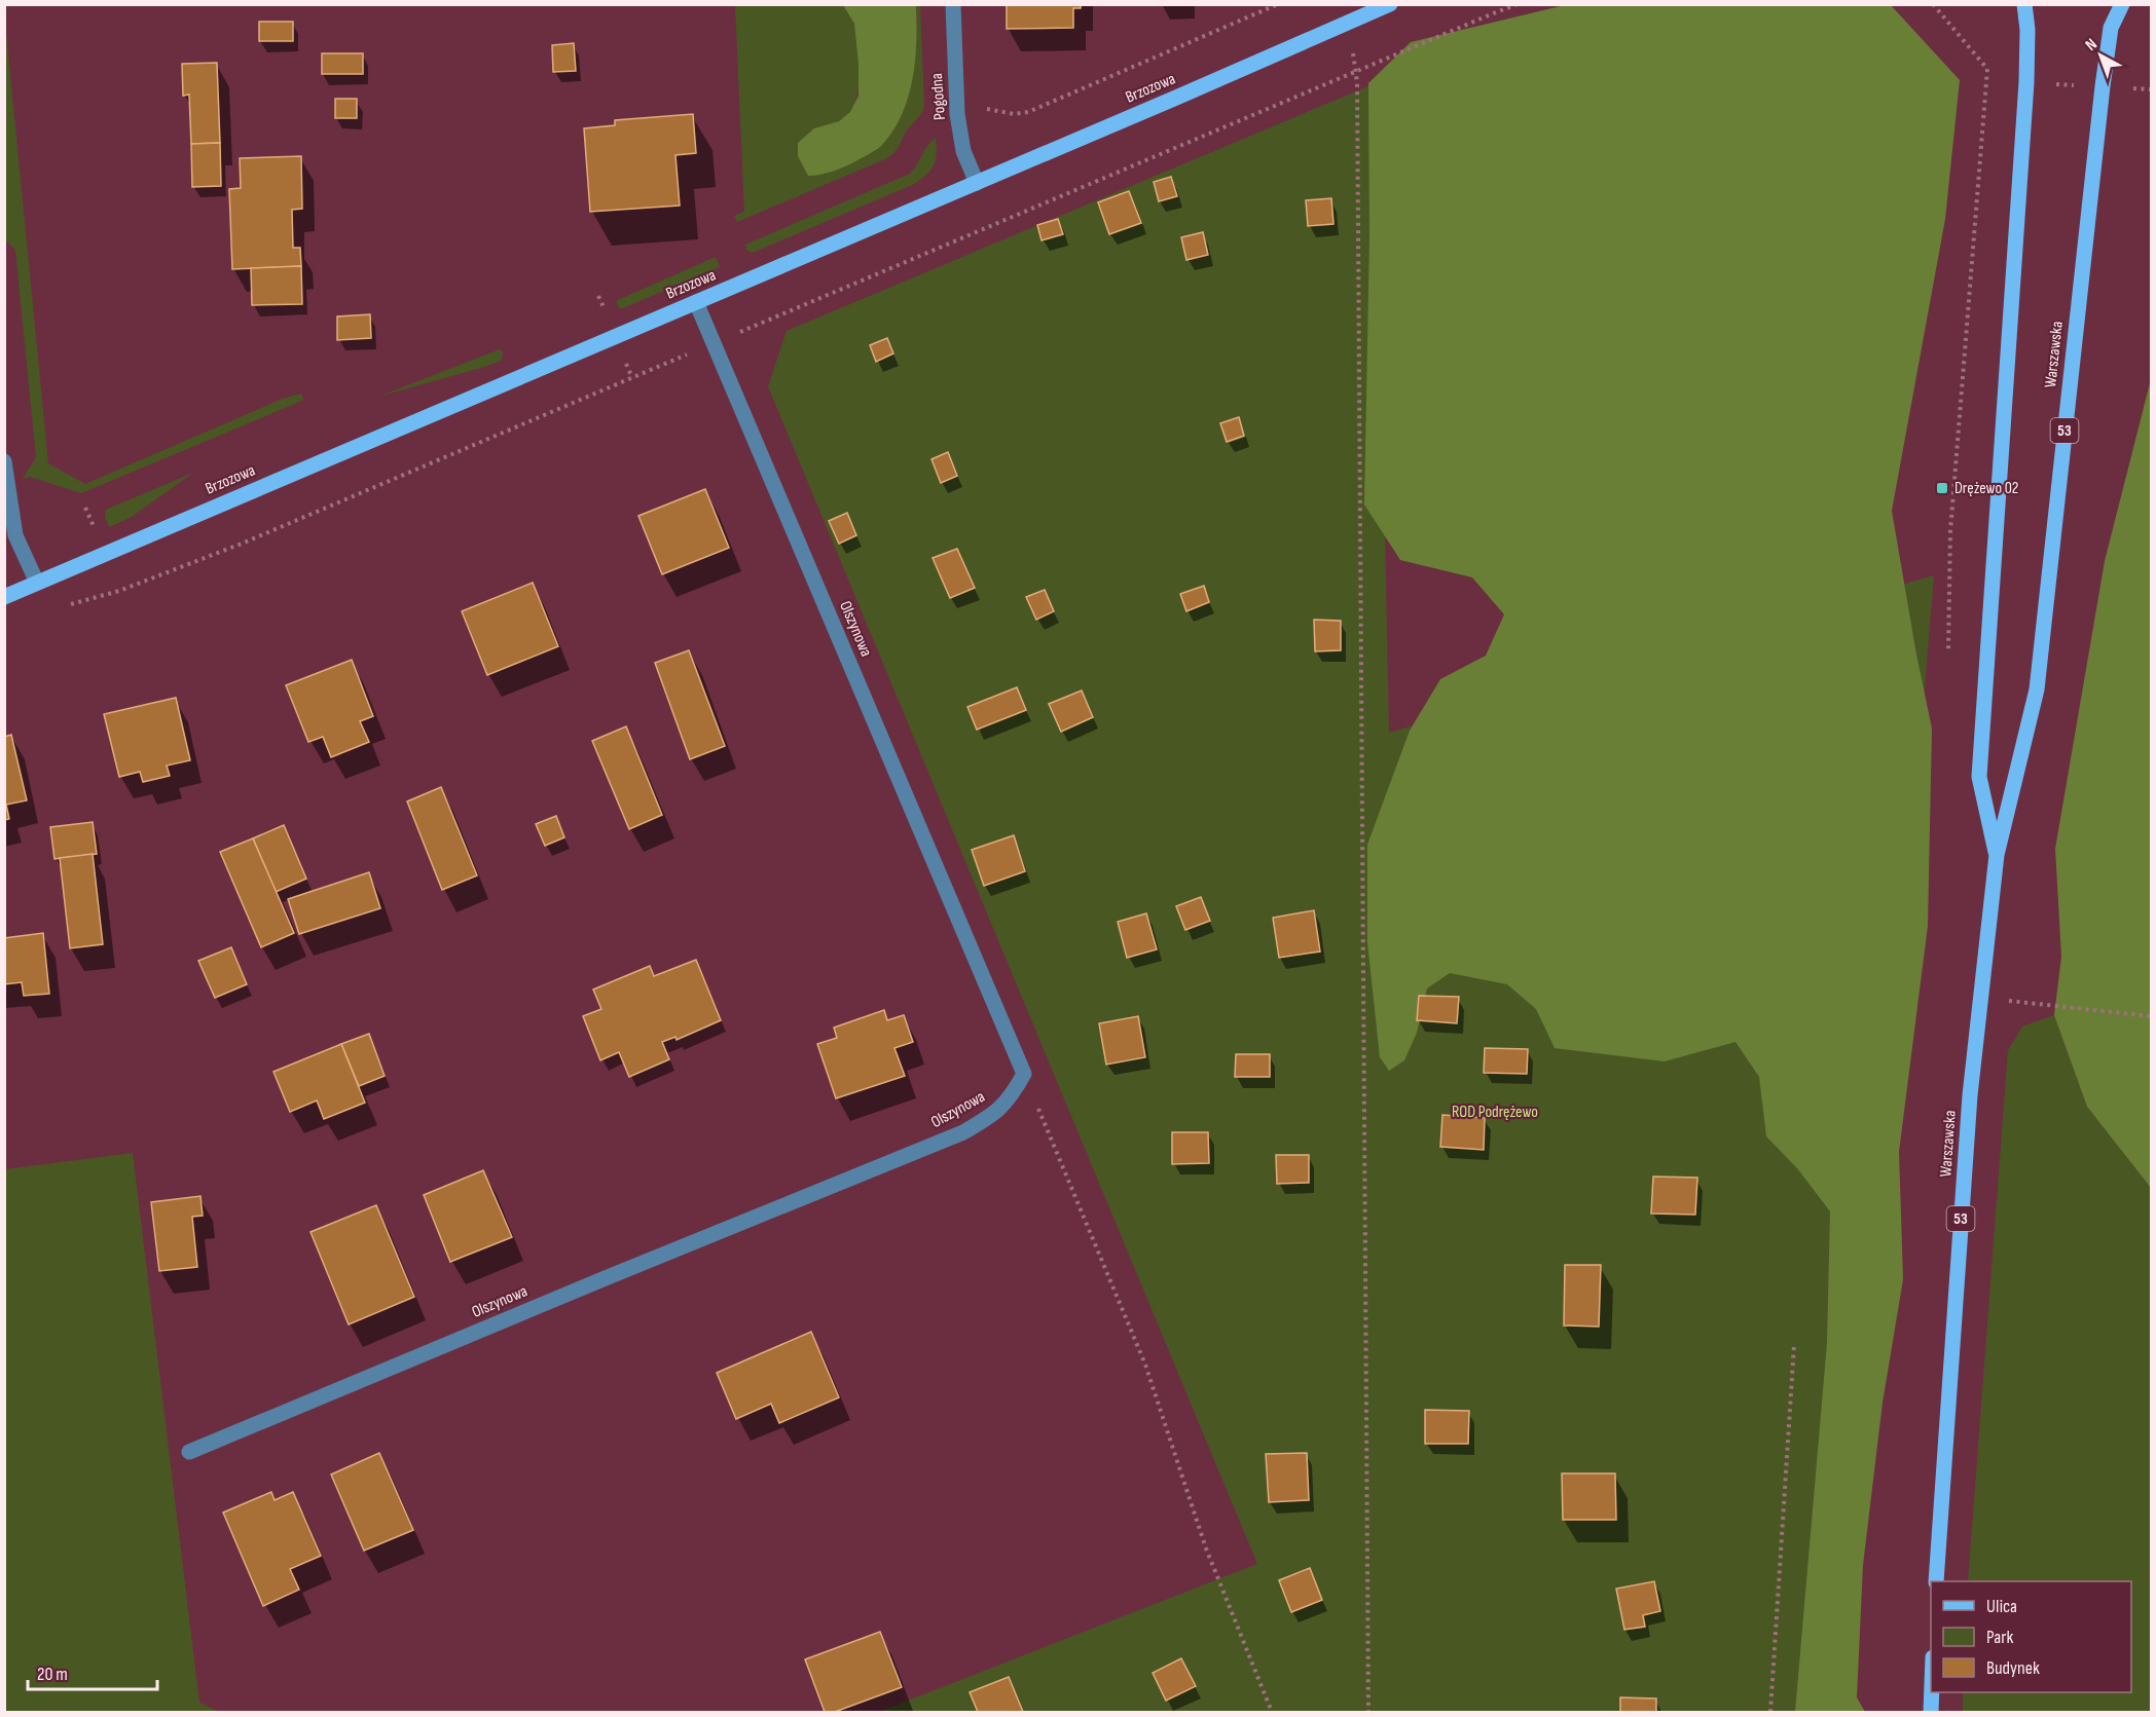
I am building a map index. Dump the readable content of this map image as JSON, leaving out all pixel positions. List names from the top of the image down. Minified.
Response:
{"streets":{"main road":["Brzozowa","Warszawska","53"],"street":["Pogodna","Olszynowa"]},"crossings":[["Brzozowa","Pogodna"],["Brzozowa","Olszynowa"]],"parks":["ROD Podrężewo"],"places":{"transit":["Drężewo 02"]},"legend":["Ulica","Park","Budynek"],"scale_bar":"20 m","north":"top left"}
